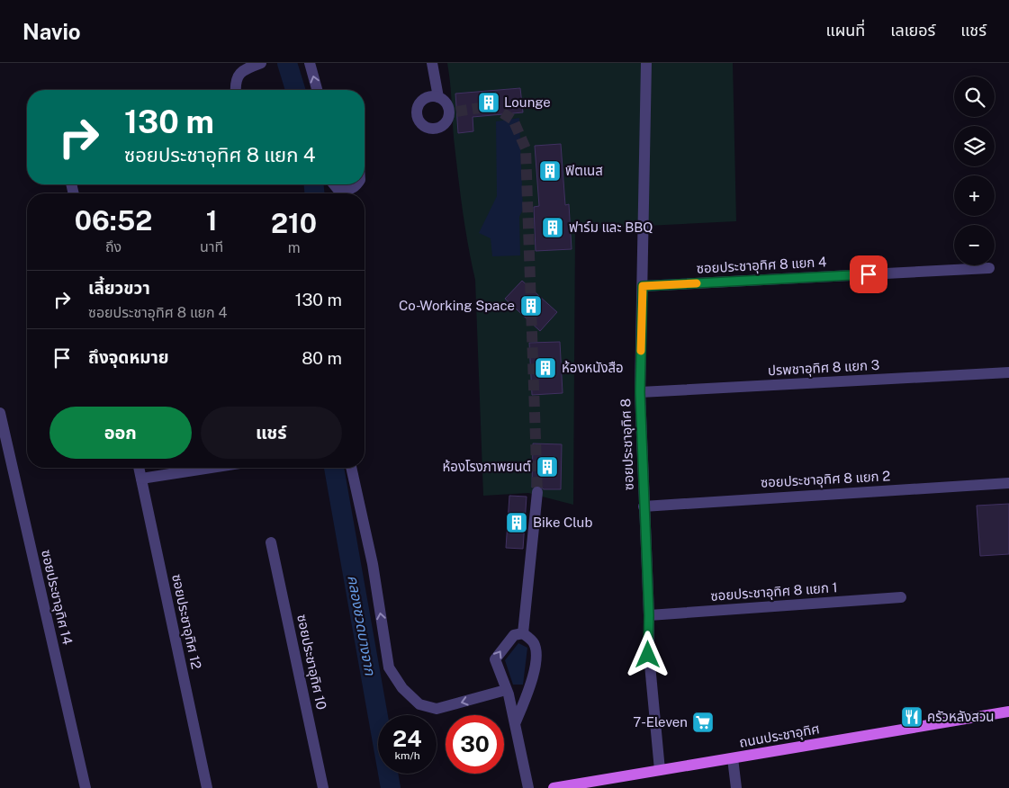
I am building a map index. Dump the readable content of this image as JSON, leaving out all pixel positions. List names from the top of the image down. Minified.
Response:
{"streets":{"main road":["ถนนประชาอุทิศ"],"street":["ซอยประชาอุทิศ 8 แยก 4","ปรพชาอุทิศ 8 แยก 3","ซอยประชาอุทิศ 8","ซอยประชาอุทิศ 8 แยก 2","ซอยประชาอุทิศ 8 แยก 1","ซอยประชาอุทิศ 14","ซอยประชาอุทิศ 12","ซอยประชาอุทิศ 10"]},"crossings":[["ซอยประชาอุทิศ 8 แยก 4","ซอยประชาอุทิศ 8"],["ปรพชาอุทิศ 8 แยก 3","ซอยประชาอุทิศ 8"],["ซอยประชาอุทิศ 8","ซอยประชาอุทิศ 8 แยก 2"],["ซอยประชาอุทิศ 8","ซอยประชาอุทิศ 8 แยก 1"],["ซอยประชาอุทิศ 8","ถนนประชาอุทิศ"]],"water":["คลองชวดบางจาก"],"places":{"building":["Lounge","ฟิตเนส","ฟาร์ม และ BBQ","Co-Working Space","ห้องหนังสือ","ห้องโรงภาพยนต์","Bike Club"],"restaurant":["ครัวหลังสวน"],"supermarket":["7-Eleven"]},"page":{"header":"Navio","nav":["แผนที่","เลเยอร์","แชร์"],"map_buttons":["+","−"],"turn":["130 m","ซอยประชาอุทิศ 8 แยก 4"],"eta":["06:52","ถึง","1","นาที","210","m"],"list":[{"name":"เลี้ยวขวา","note":"ซอยประชาอุทิศ 8 แยก 4","value":"130 m"},{"name":"ถึงจุดหมาย","value":"80 m"}],"buttons":["ออก","แชร์"],"speed":"24 km/h","limit":"30"}}
